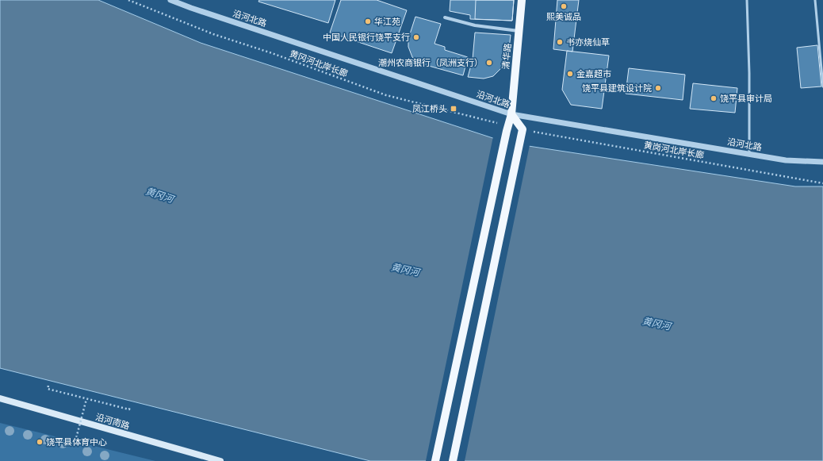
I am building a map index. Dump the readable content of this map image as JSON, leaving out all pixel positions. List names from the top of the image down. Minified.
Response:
{"streets":{"main road":["清华路","沿河南路"],"street":["沿河北路"],"path":["黄冈河北岸长廊","黄岗河北岸长廊"]},"crossings":[["沿河北路","清华路"],["清华路","黄冈河北岸长廊"]],"water":["黄冈河"],"places":{"other":["熙美诚品","华江苑","中国人民银行饶平支行","书亦烧仙草","潮州农商银行（凤洲支行）","金嘉超市","饶平县建筑设计院","饶平县审计局","饶平县体育中心"],"transit":["凤江桥头"]}}
